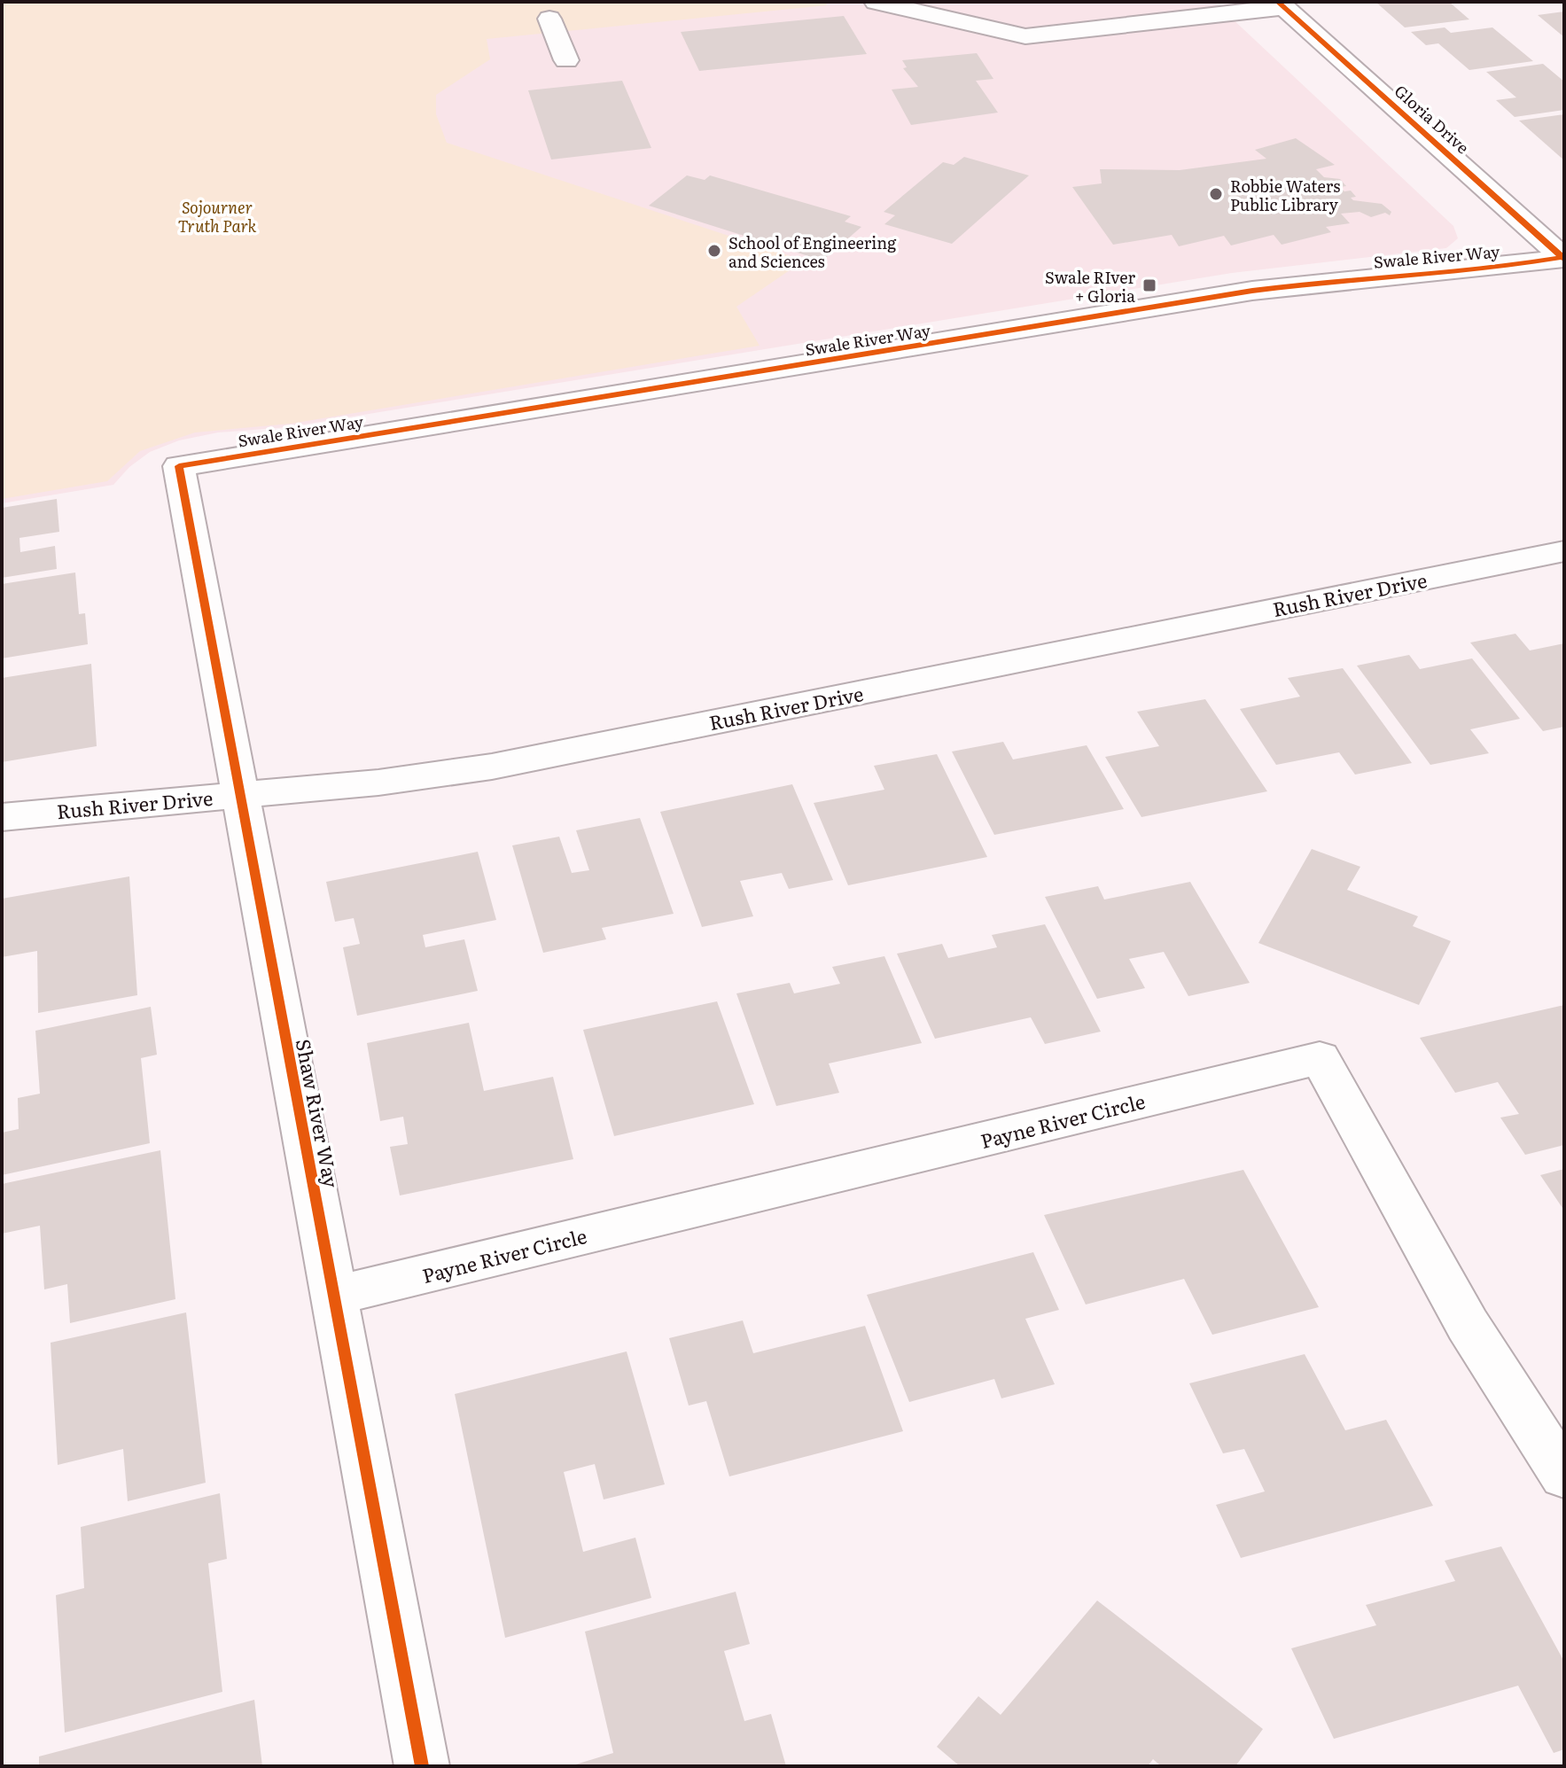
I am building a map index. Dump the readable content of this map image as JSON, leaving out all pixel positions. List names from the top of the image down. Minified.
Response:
{"streets":{"street":["Gloria Drive","Swale River Way","Rush River Drive","Shaw River Way","Payne River Circle"]},"crossings":[["Gloria Drive","Swale River Way"],["Swale River Way","Shaw River Way"],["Rush River Drive","Shaw River Way"],["Shaw River Way","Payne River Circle"]],"parks":["Sojourner Truth Park"],"places":{"other":["Robbie Waters Public Library","School of Engineering and Sciences"],"transit":["Swale RIver + Gloria"]}}
